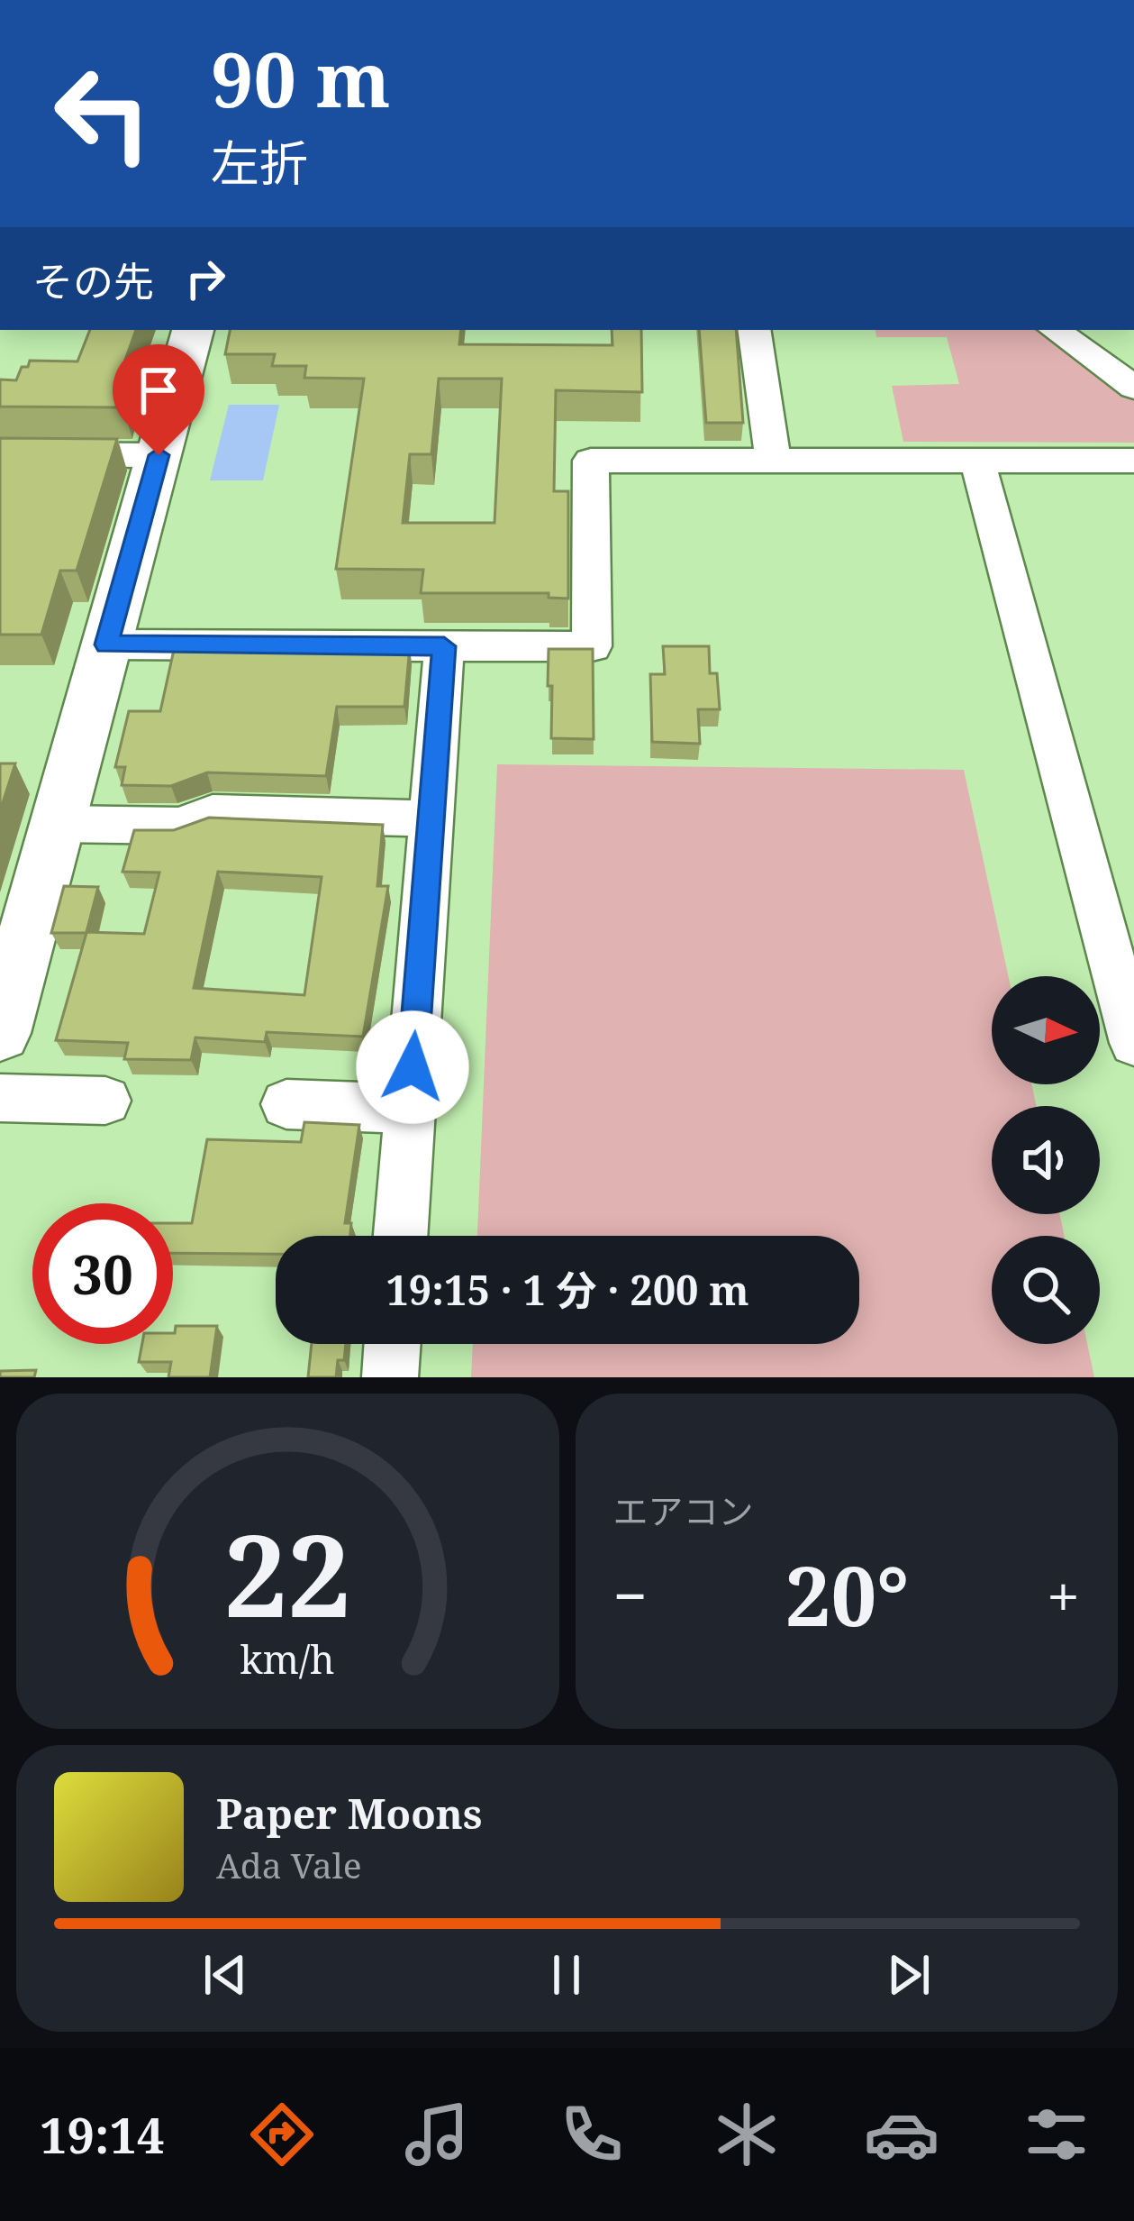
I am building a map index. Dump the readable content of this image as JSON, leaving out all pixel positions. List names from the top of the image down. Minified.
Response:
{"north":"right","page":{"turn":["90 m","左折"],"then":"その先","limit":"30","trip":"19:15 · 1 分 · 200 m","tile":"エアコン","heat":["−","20°","+"],"song":["Paper Moons","Ada Vale"],"tabs":"19:14","gauge":["22","km/h"]}}
